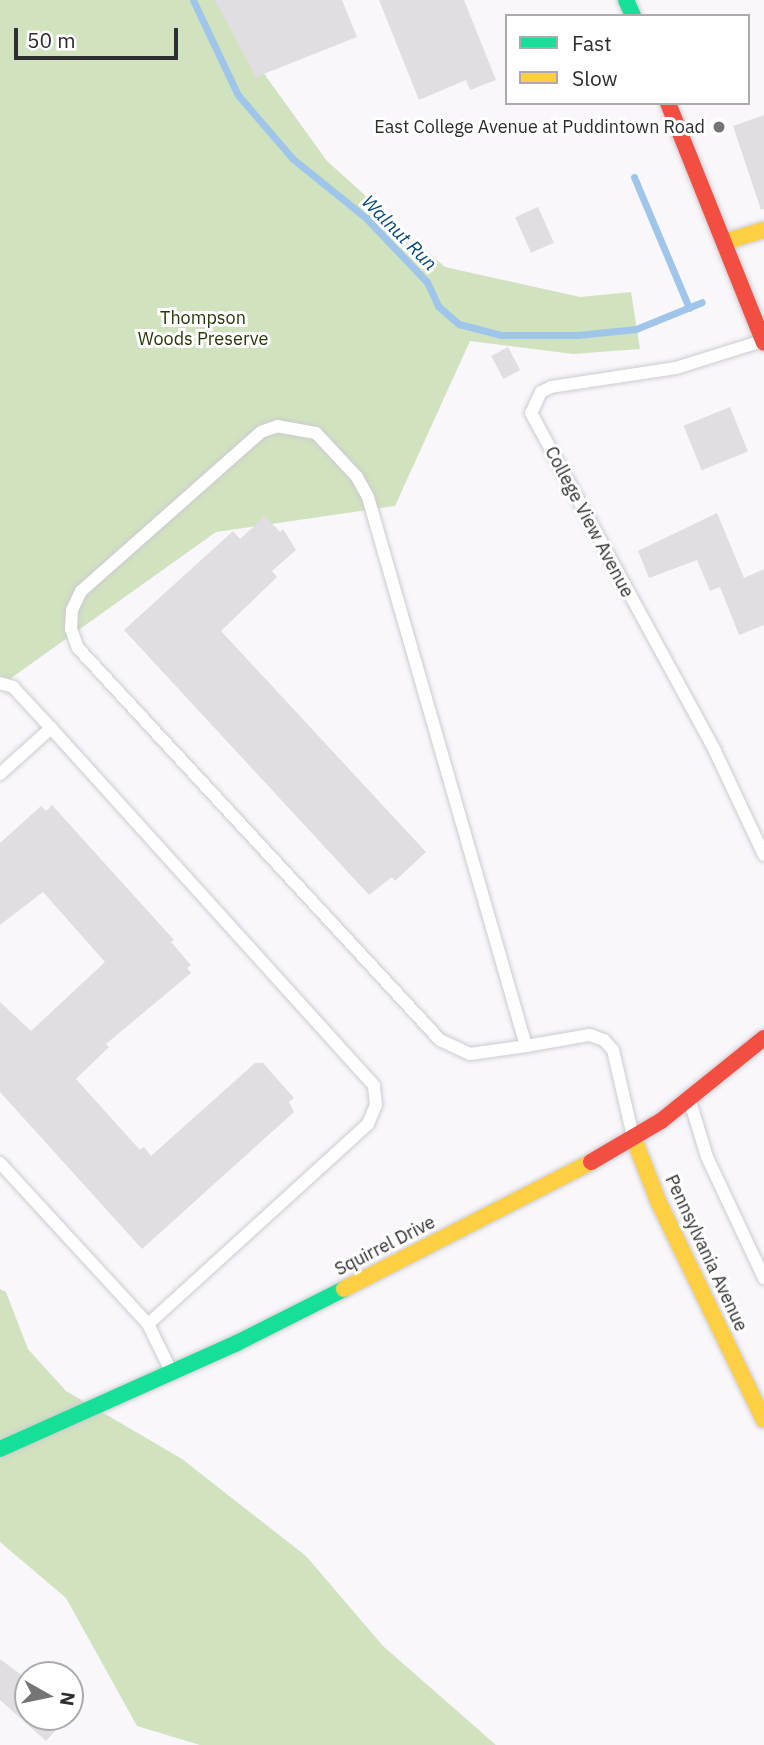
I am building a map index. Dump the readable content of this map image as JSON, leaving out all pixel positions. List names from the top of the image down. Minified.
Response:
{"streets":{"street":["Squirrel Drive","Pennsylvania Avenue"],"lane":["College View Avenue"]},"crossings":[["Squirrel Drive","Pennsylvania Avenue"]],"water":["Walnut Run"],"parks":["Thompson Woods Preserve"],"places":["East College Avenue at Puddintown Road"],"legend":["Fast","Slow"],"scale_bar":"50 m","north":"right"}
